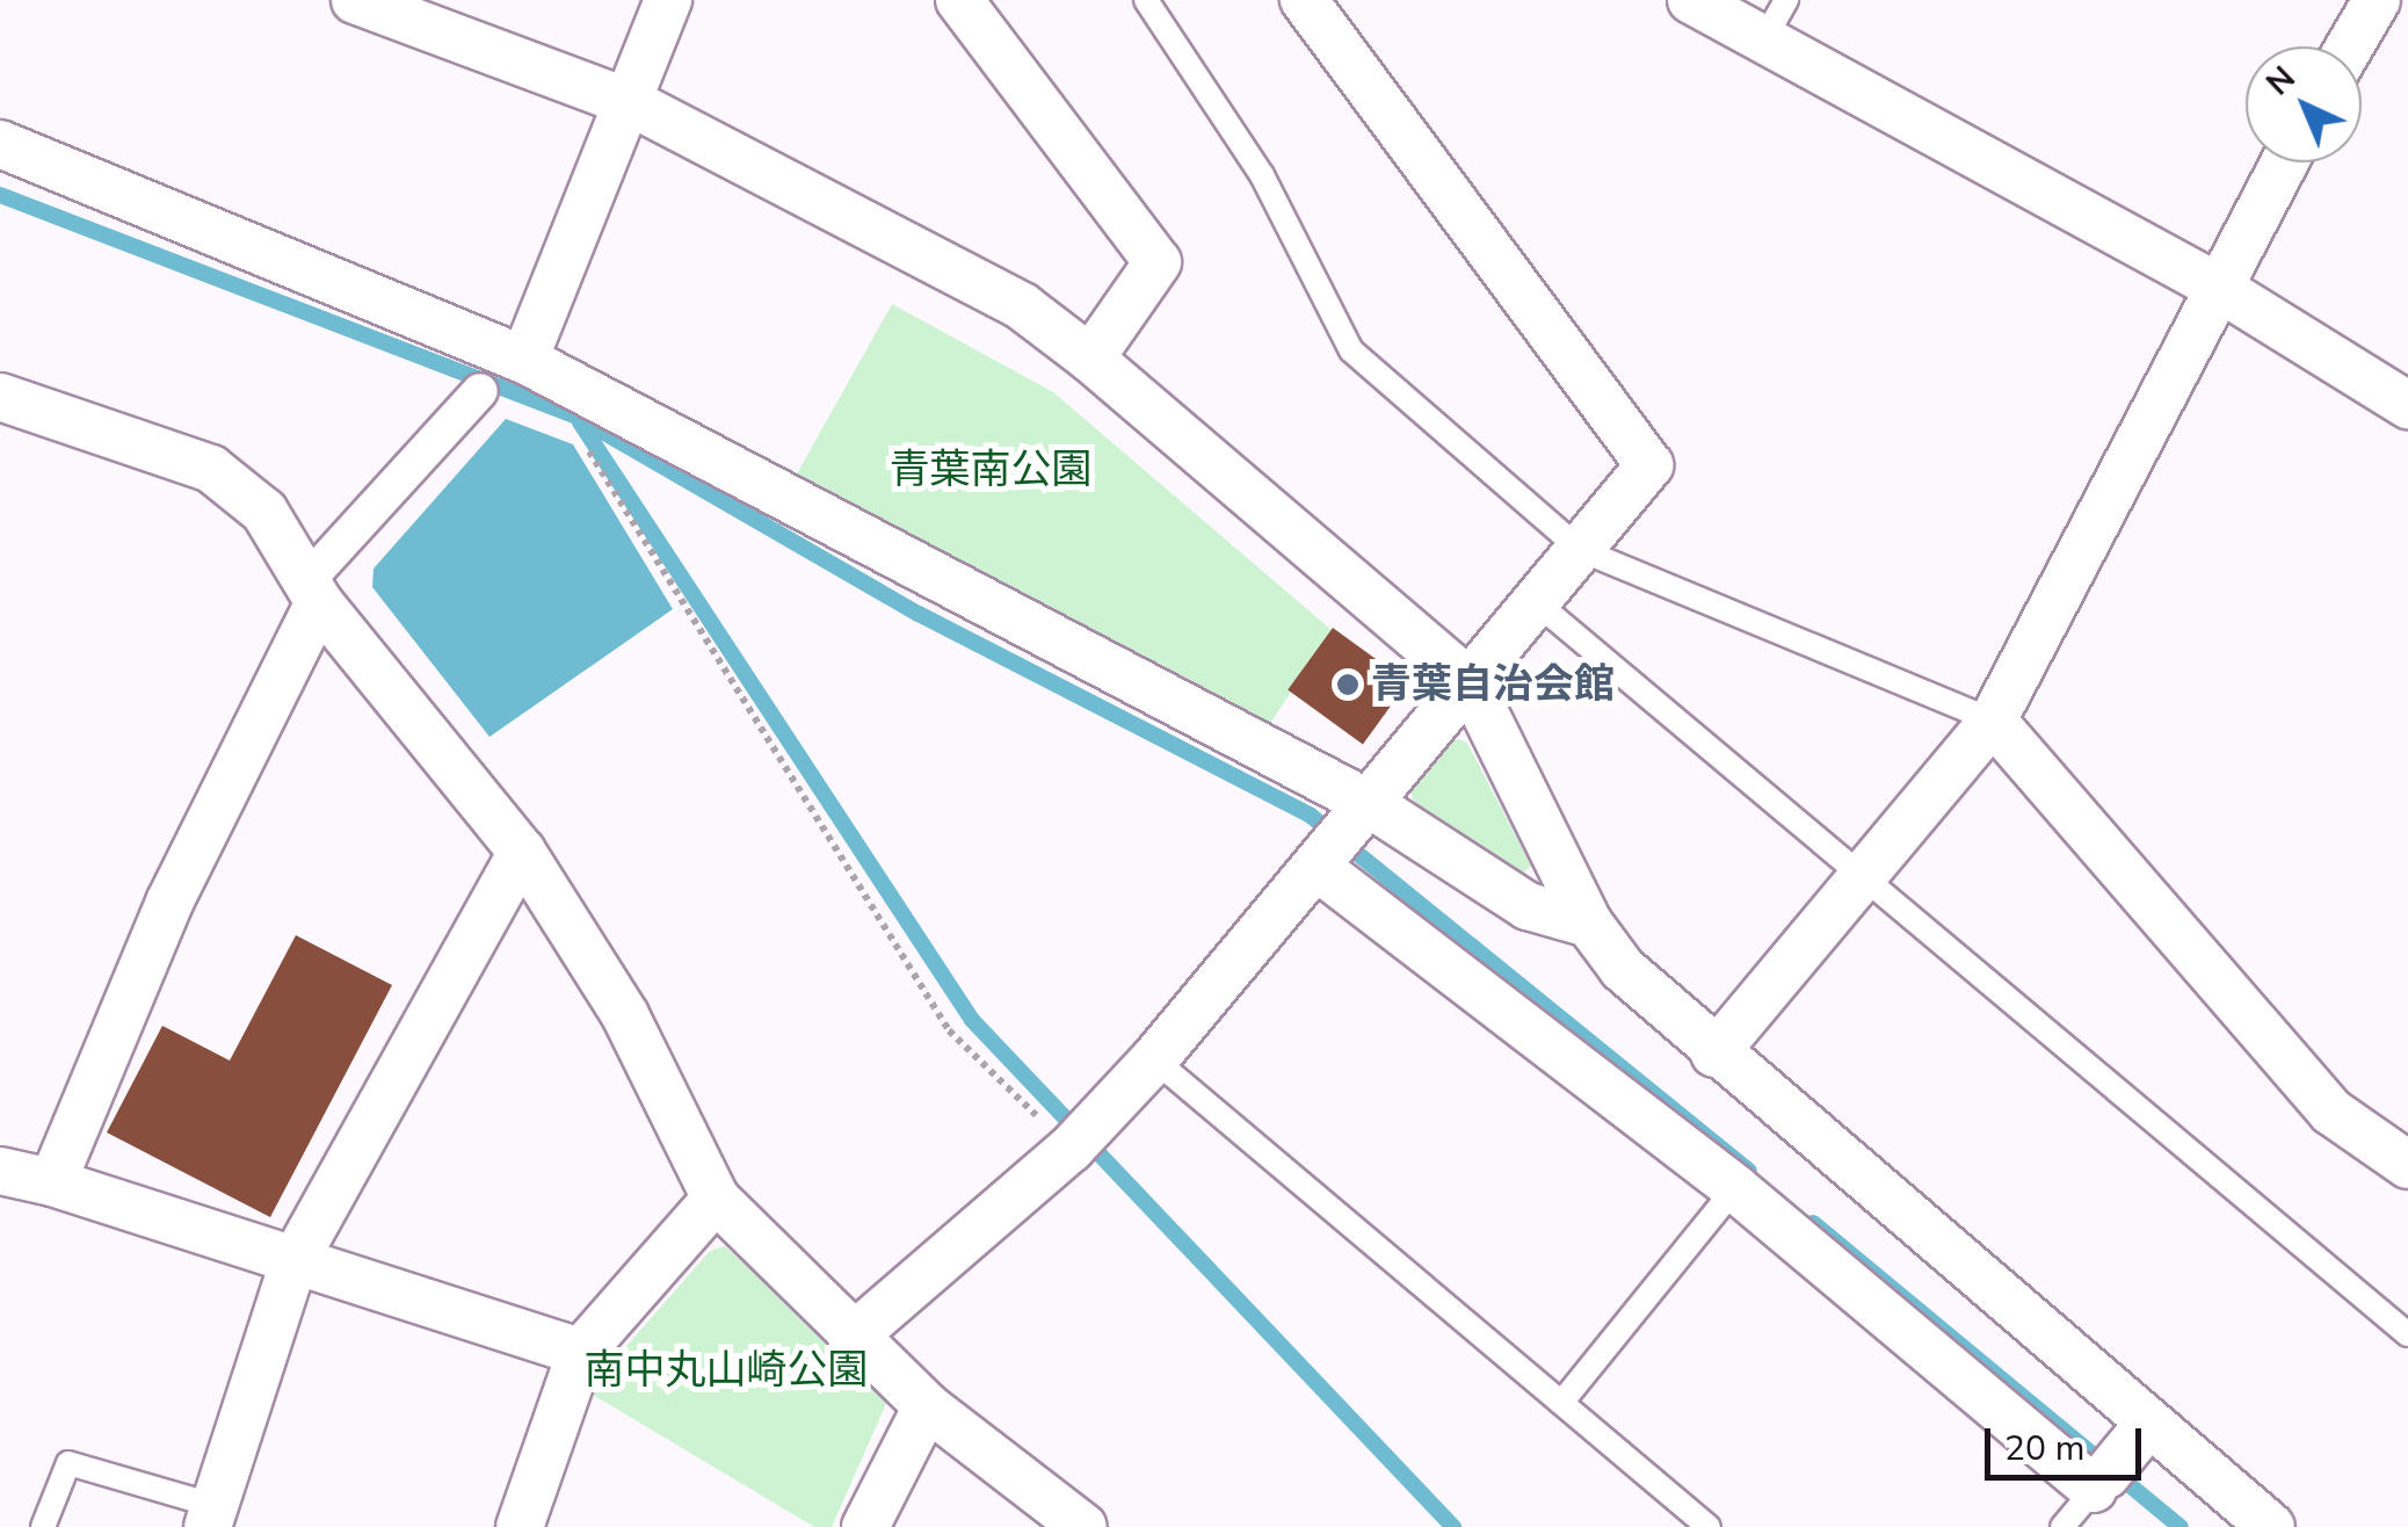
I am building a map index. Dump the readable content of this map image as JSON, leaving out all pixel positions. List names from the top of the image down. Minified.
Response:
{"parks":["青葉南公園","南中丸山崎公園"],"places":["青葉自治会館"],"scale_bar":"20 m","north":"top left"}
